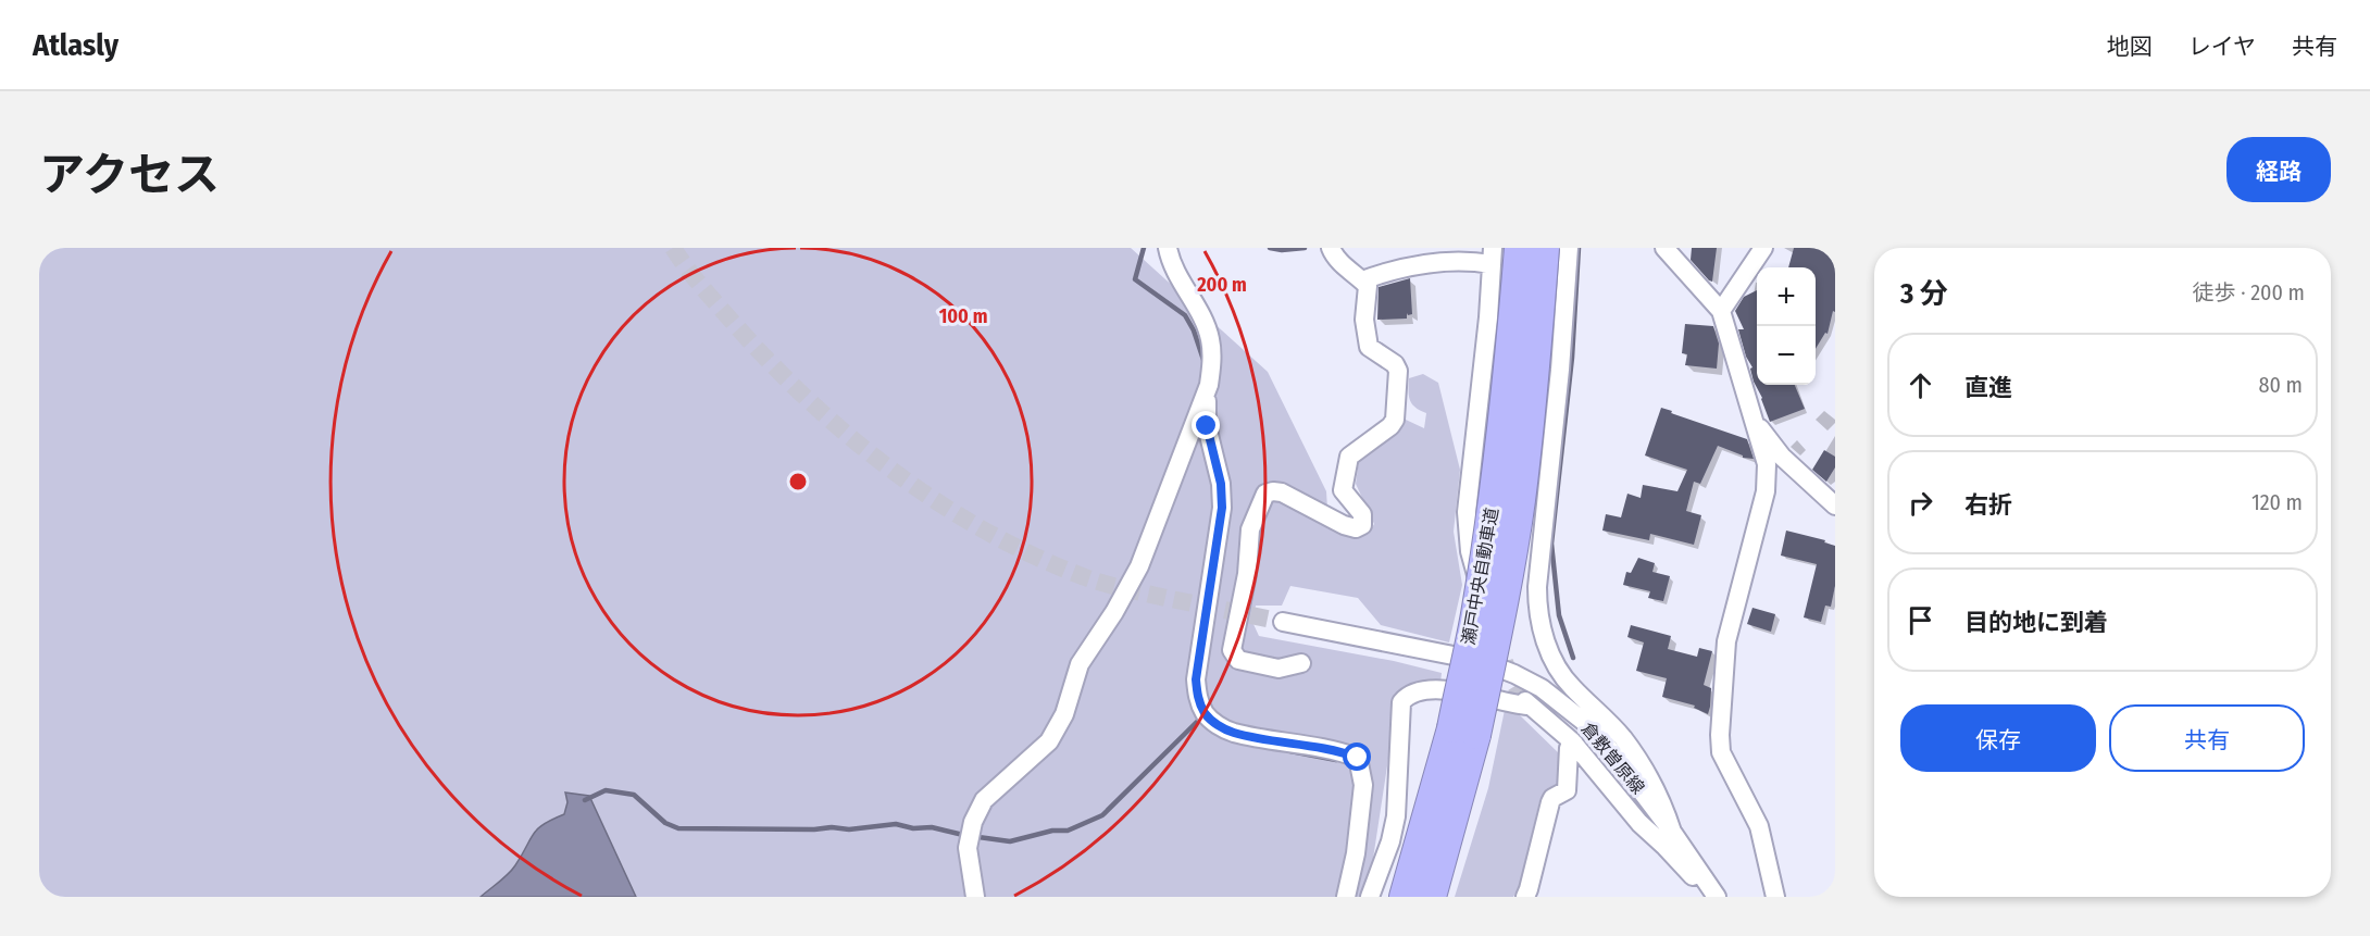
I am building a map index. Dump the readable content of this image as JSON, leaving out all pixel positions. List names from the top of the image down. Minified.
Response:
{"streets":{"highway":["瀬戸中央自動車道"],"street":["倉敷曽原線"]},"page":{"header":"Atlasly","nav":["地図","レイヤ","共有"],"title":"アクセス","buttons":["経路",["保存","共有"]],"heading":["3 分","徒歩 · 200 m"],"map_buttons":["+","−"],"list":[["直進","80 m"],["右折","120 m"],"目的地に到着"]},"rings":["200 m","100 m"]}
